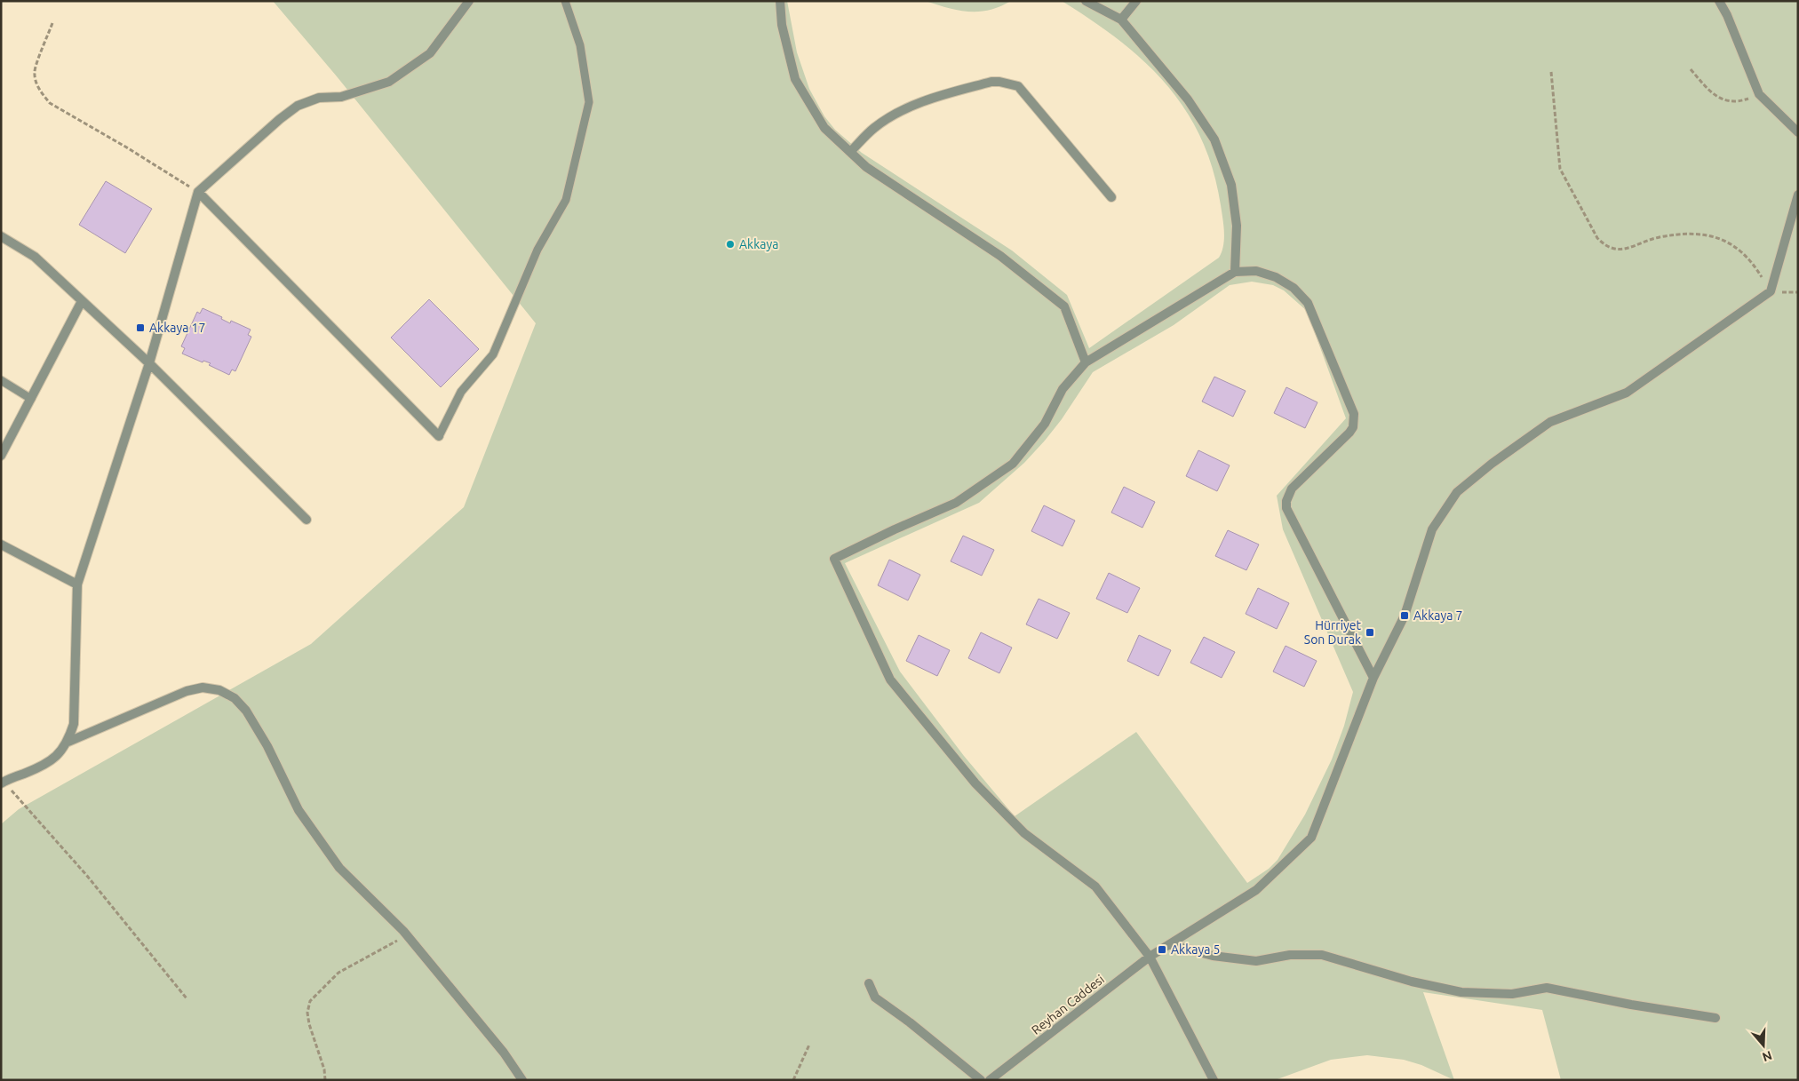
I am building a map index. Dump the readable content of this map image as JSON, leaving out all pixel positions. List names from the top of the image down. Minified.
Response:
{"streets":{"street":["Reyhan Caddesi"]},"places":{"other":["Akkaya"],"transit":["Akkaya 17","Akkaya 7","Hürriyet Son Durak","Akkaya 5"]},"north":"bottom"}
